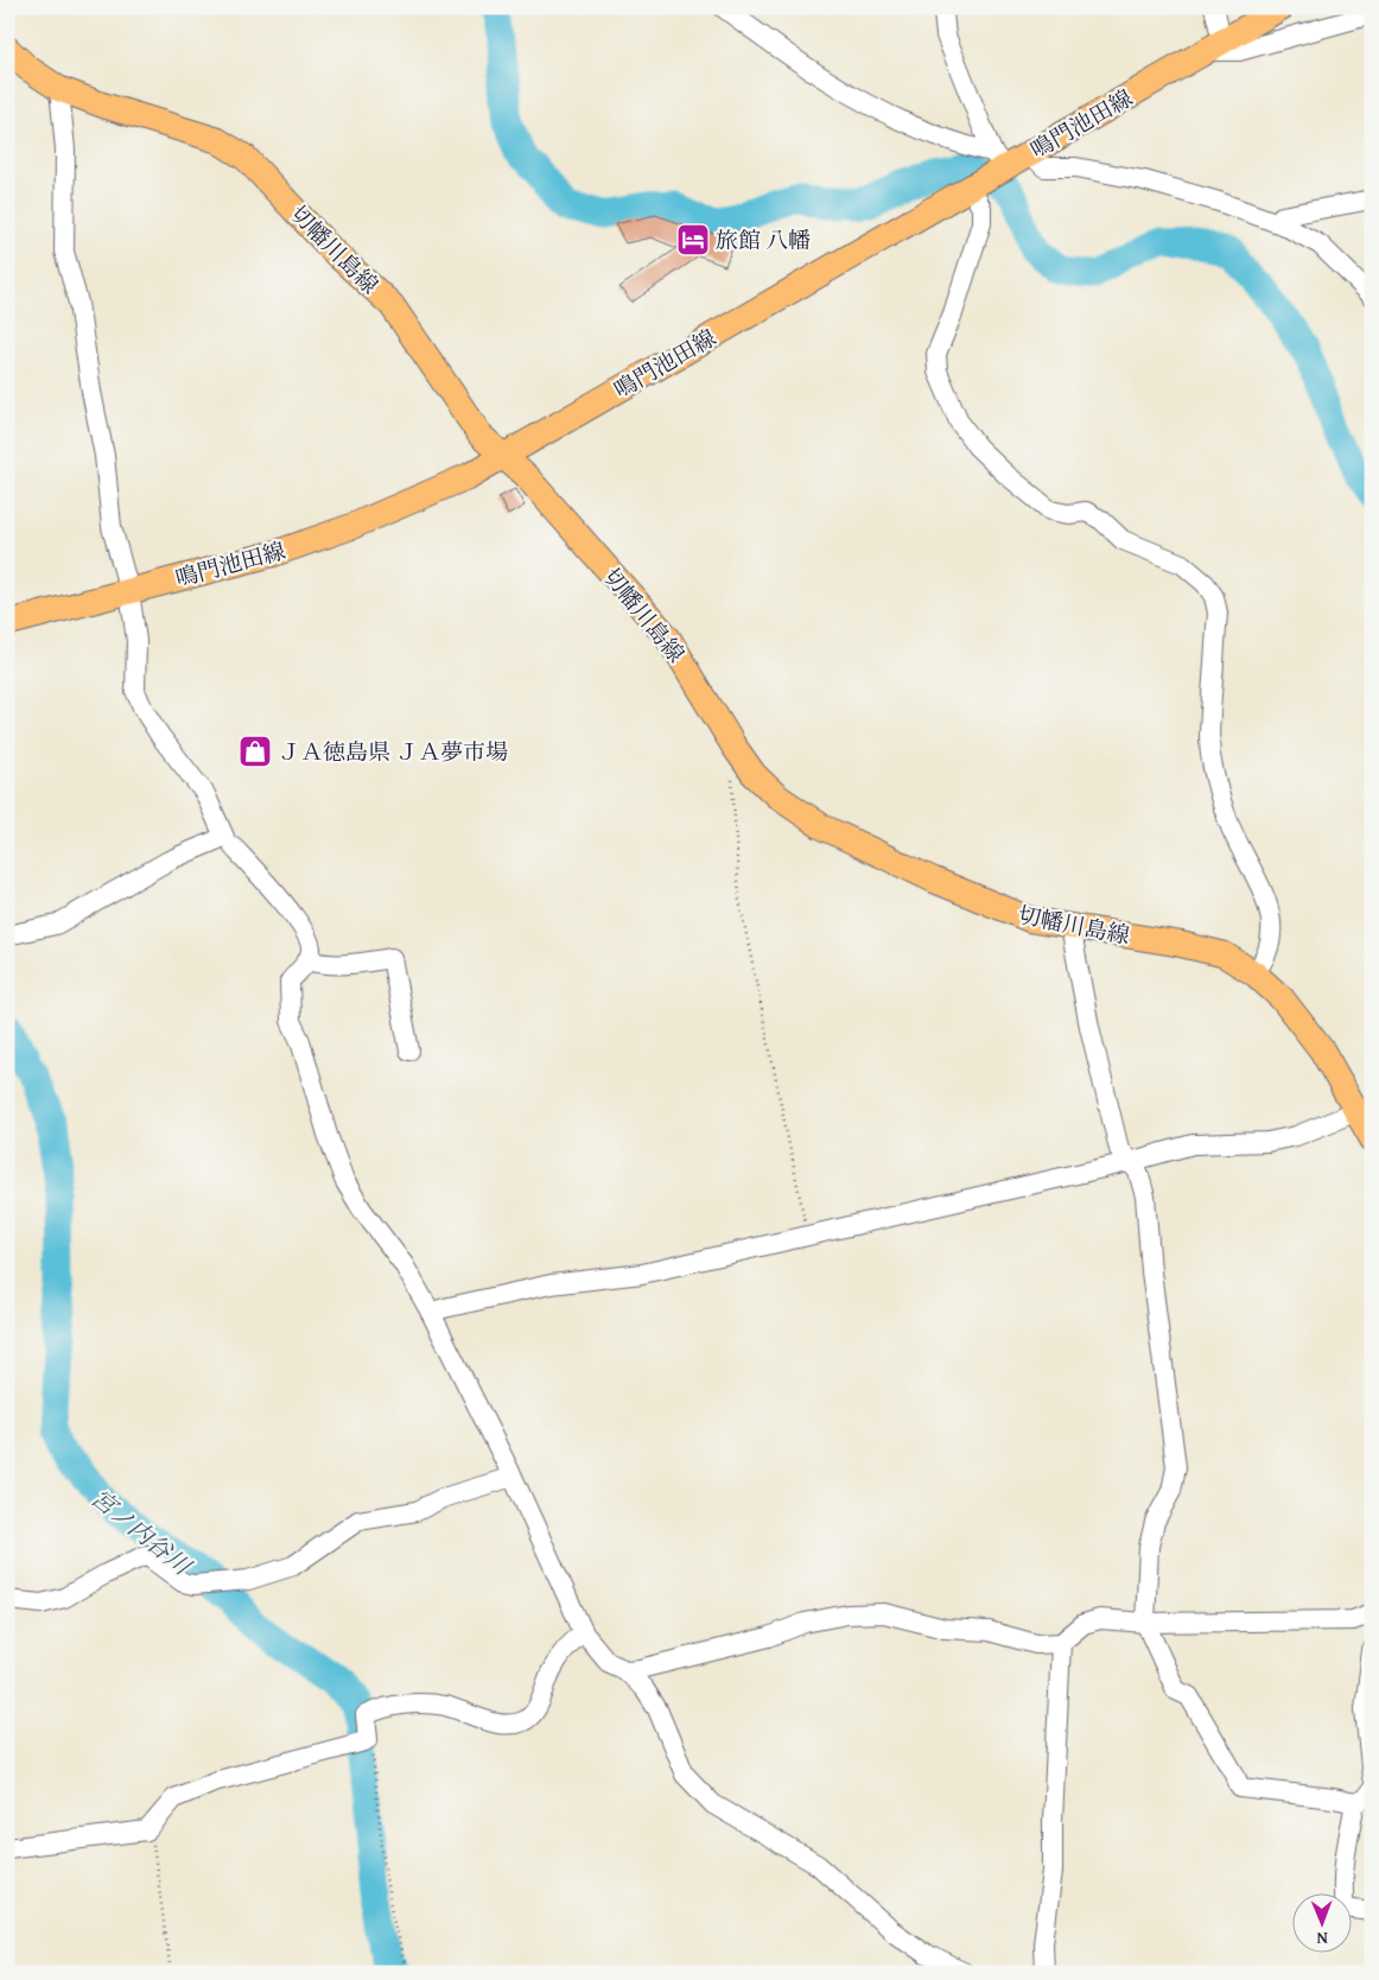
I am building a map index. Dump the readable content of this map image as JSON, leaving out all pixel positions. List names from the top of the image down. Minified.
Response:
{"streets":{"main road":["鳴門池田線","切幡川島線"]},"crossings":[["鳴門池田線","切幡川島線"]],"water":["宮ノ内谷川"],"places":{"hotel":["旅館 八幡"],"shop":["ＪＡ徳島県 ＪＡ夢市場"]},"north":"bottom"}
